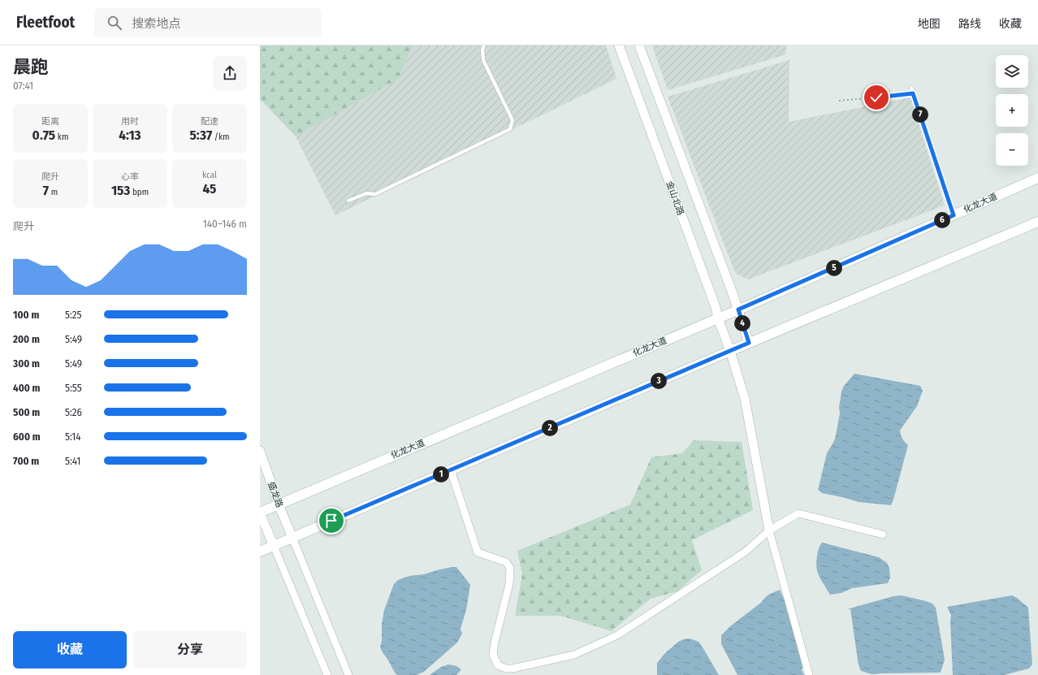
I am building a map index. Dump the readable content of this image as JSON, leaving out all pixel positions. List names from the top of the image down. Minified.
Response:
{"streets":{"main road":["化龙大道"],"street":["金山北路","盛龙路"]},"crossings":[["金山北路","化龙大道"],["化龙大道","盛龙路"]],"page":{"header":"Fleetfoot","search":"搜索地点","nav":["地图","路线","收藏"],"heading":["晨跑","07:41"],"map_buttons":["+","−"],"stats":[["距离","0.75 km"],["用时","4:13"],["配速","5:37 /km"],["爬升","7 m"],["心率","153 bpm"],["kcal","45"]],"pins":["7","6","5","4","3","2","1"],"chart":["爬升","140–146 m"],"list":[{"name":"100 m","note":"5:25"},{"name":"200 m","note":"5:49"},{"name":"300 m","note":"5:49"},{"name":"400 m","note":"5:55"},{"name":"500 m","note":"5:26"},{"name":"600 m","note":"5:14"},{"name":"700 m","note":"5:41"}],"buttons":["收藏","分享"]}}
